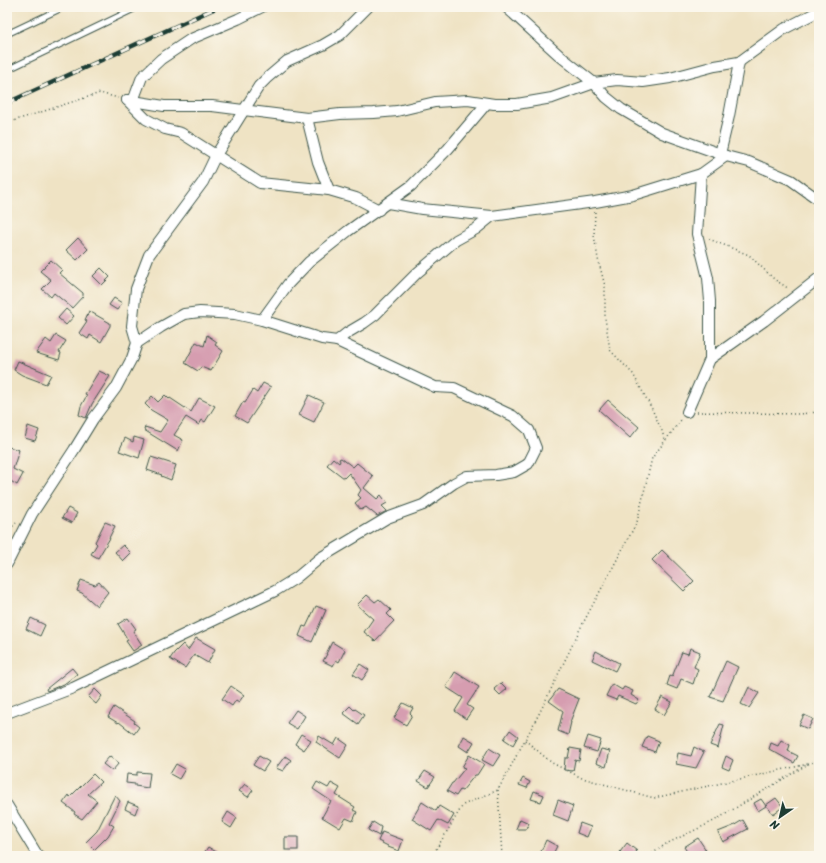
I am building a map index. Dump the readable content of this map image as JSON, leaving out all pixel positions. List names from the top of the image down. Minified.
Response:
{"north":"bottom left"}
